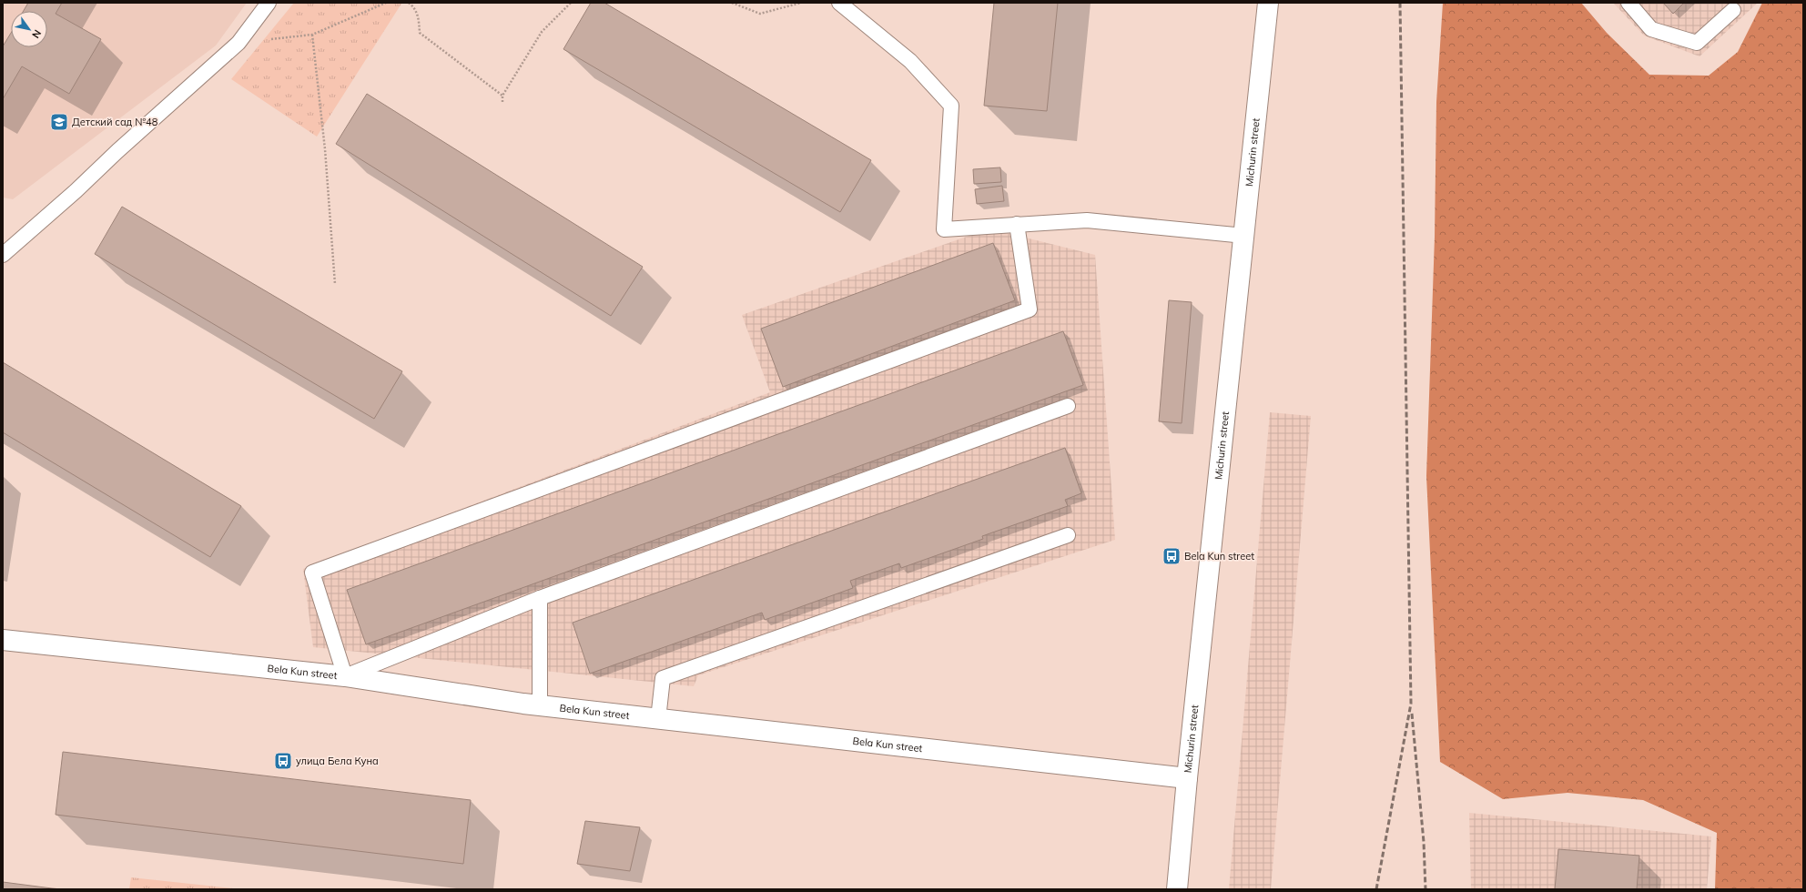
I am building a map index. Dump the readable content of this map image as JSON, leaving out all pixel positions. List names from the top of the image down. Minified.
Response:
{"streets":{"main road":["Michurin street","Bela Kun street"]},"crossings":[["Michurin street","Bela Kun street"]],"places":{"school or university":["Детский сад №48"],"bus stop":["Bela Kun street","улица Бела Куна"]},"north":"bottom right"}
